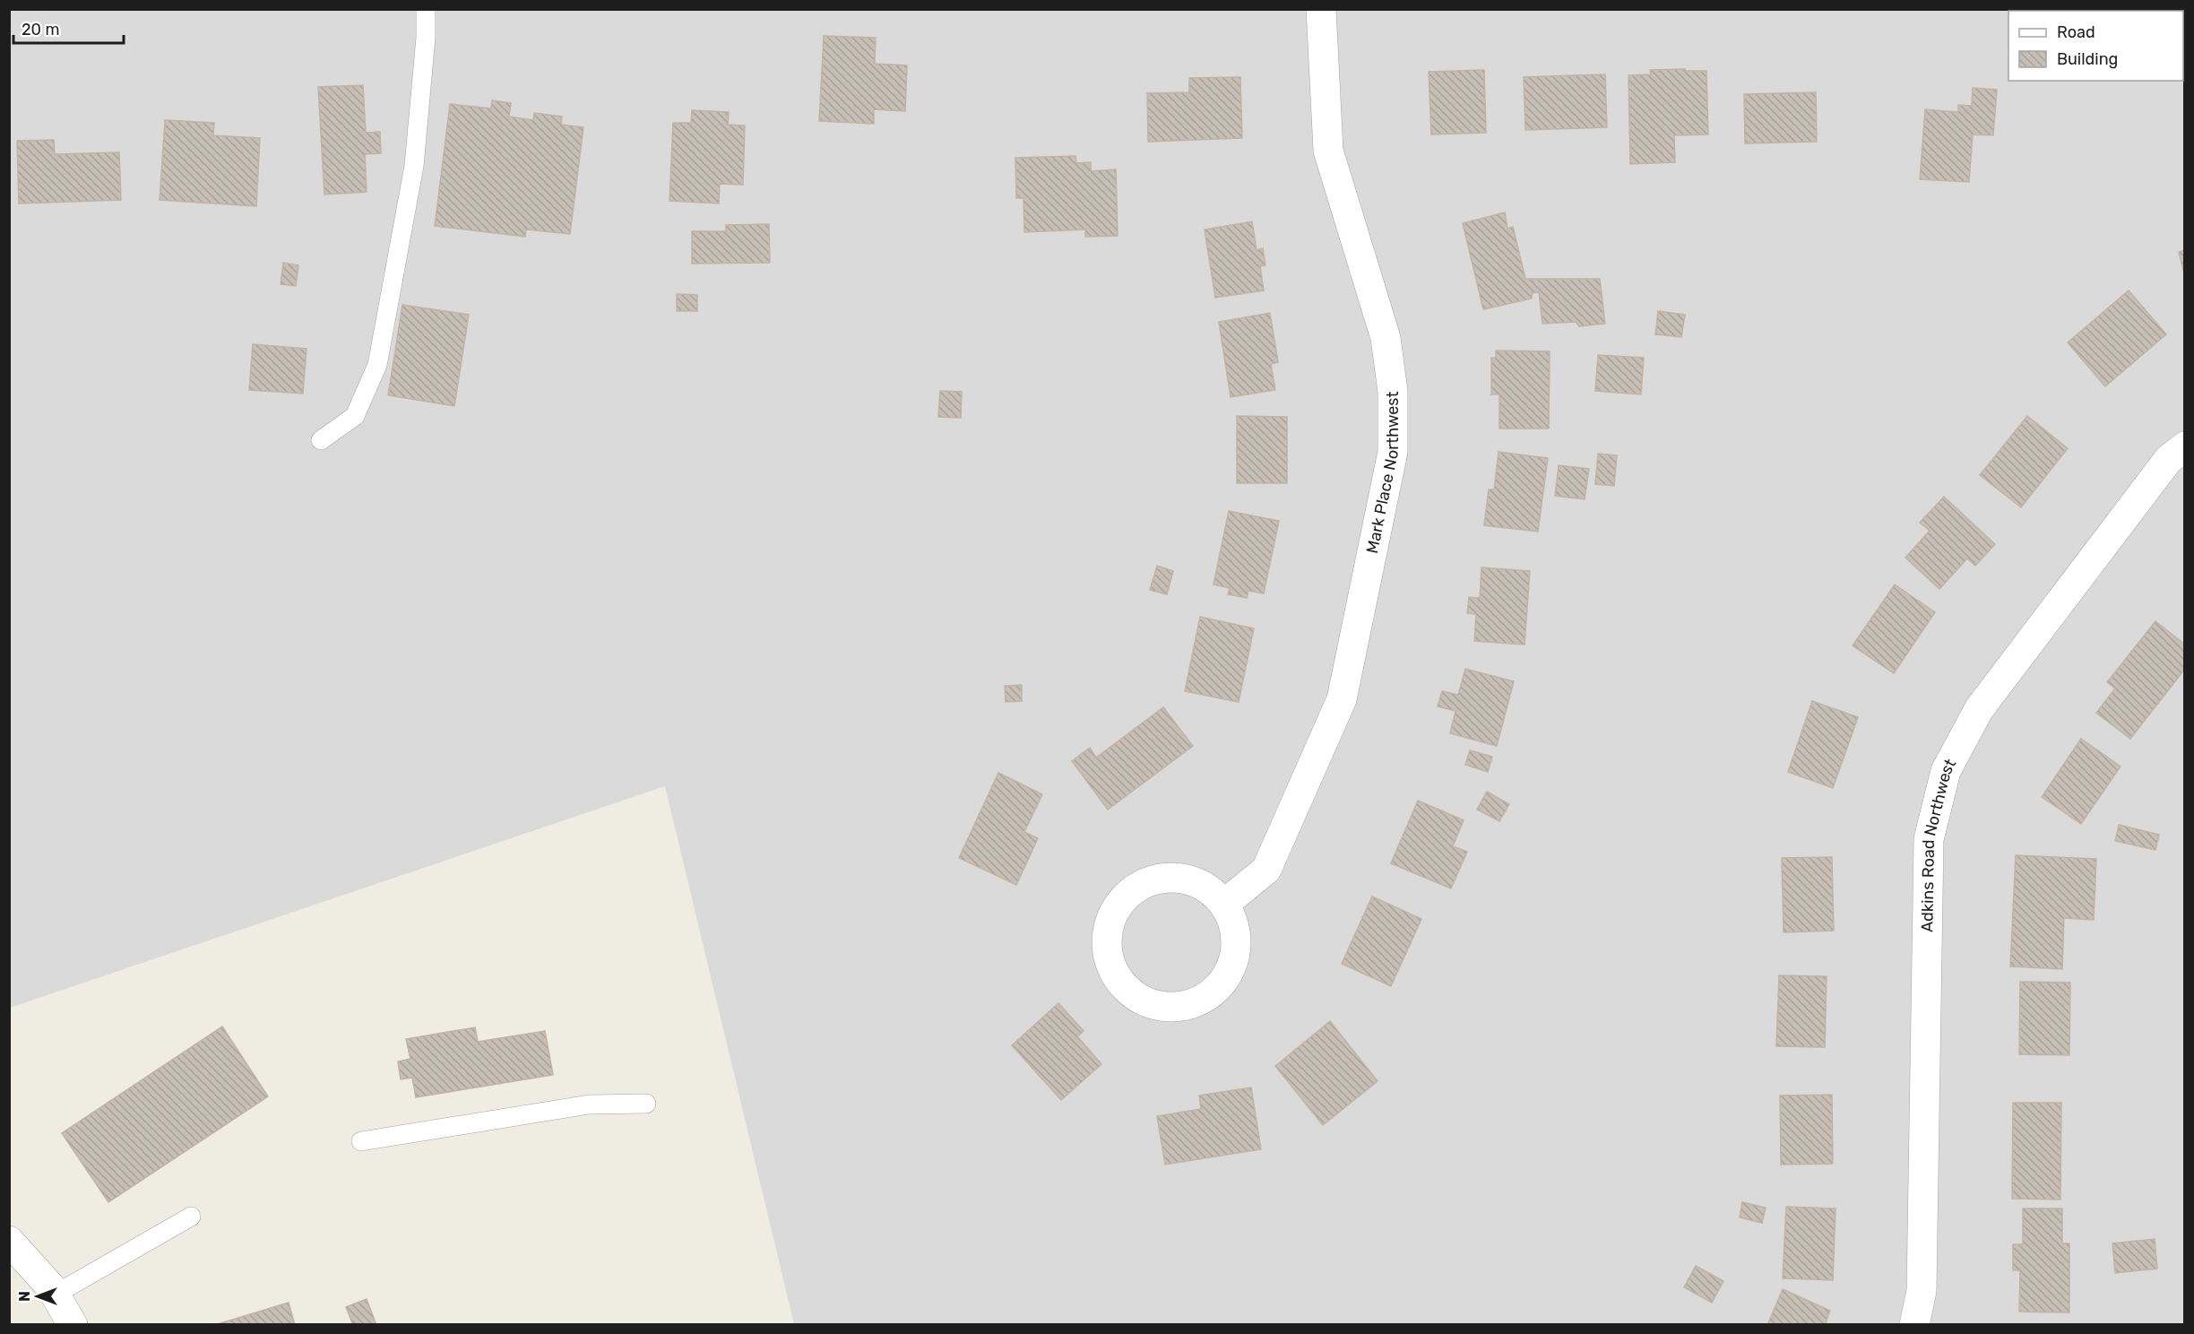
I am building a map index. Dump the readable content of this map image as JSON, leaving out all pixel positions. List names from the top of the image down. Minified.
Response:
{"streets":{"street":["Mark Place Northwest","Adkins Road Northwest"]},"legend":["Road","Building"],"scale_bar":"20 m","north":"left"}
